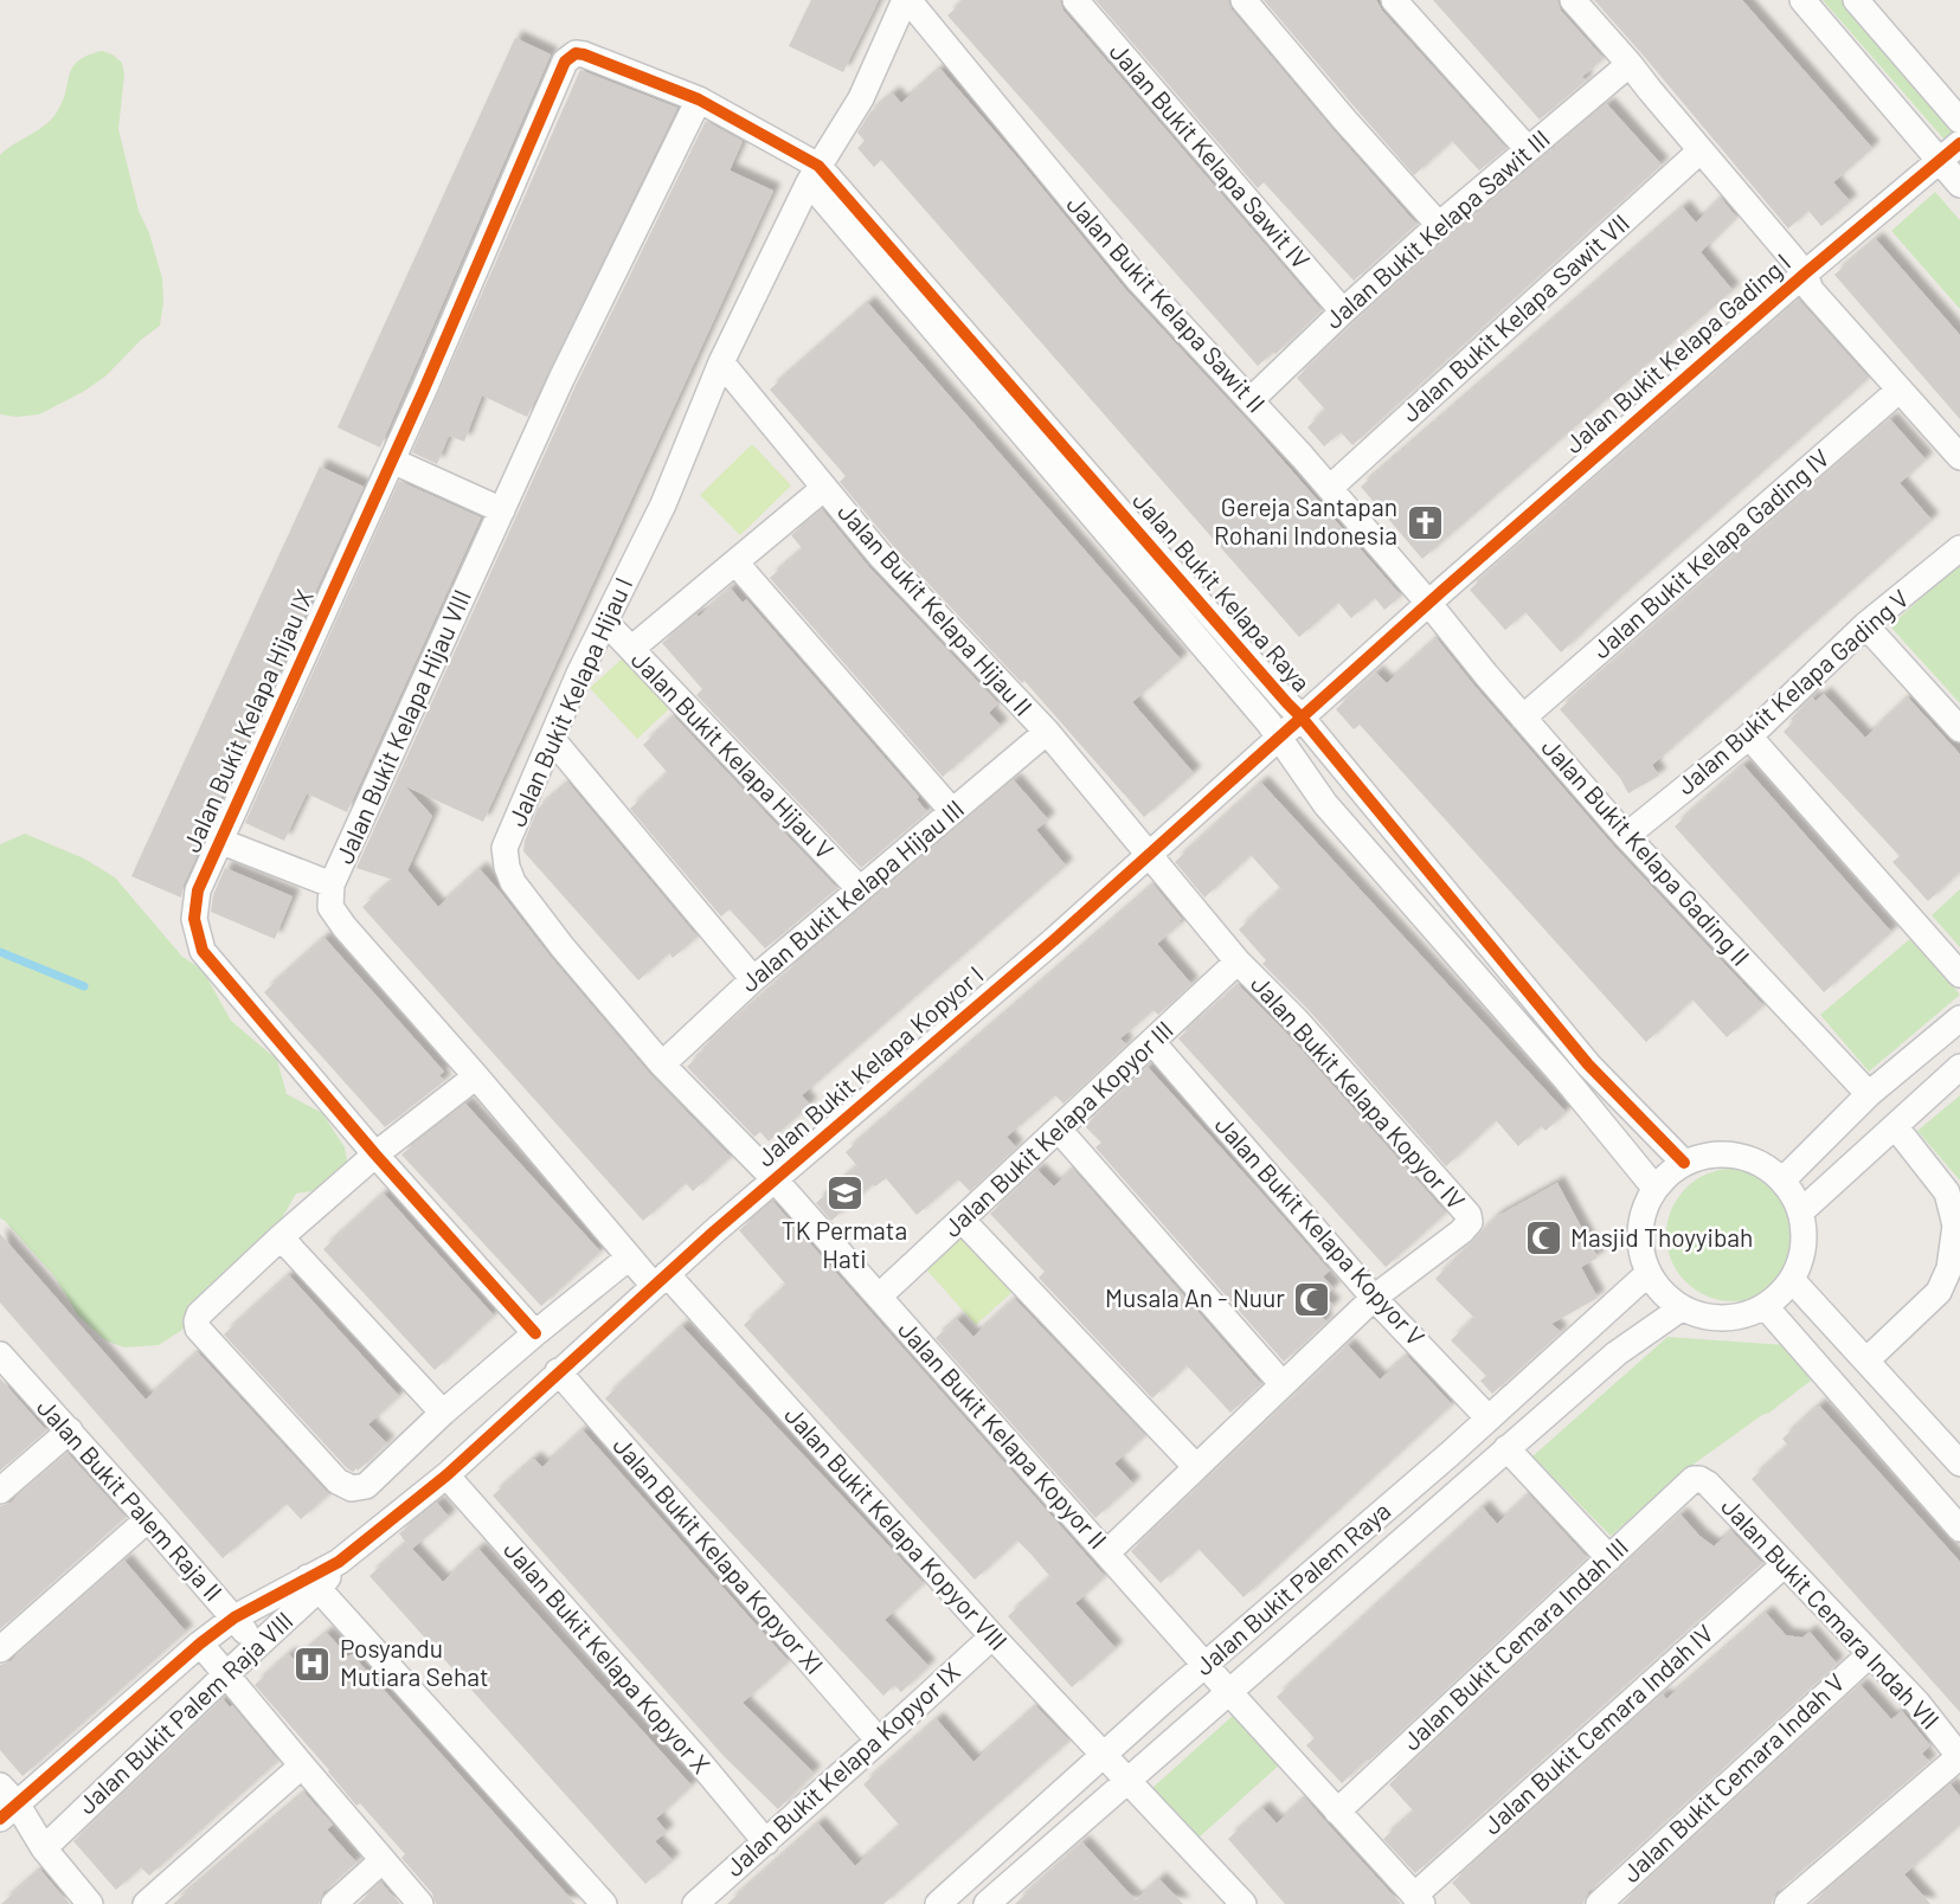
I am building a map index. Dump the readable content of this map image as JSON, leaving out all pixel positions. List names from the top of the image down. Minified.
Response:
{"streets":{"street":["Jalan Bukit Kelapa Sawit IV","Jalan Bukit Kelapa Sawit III","Jalan Bukit Kelapa Sawit II","Jalan Bukit Kelapa Sawit VII","Jalan Bukit Kelapa Gading I","Jalan Bukit Kelapa Gading IV","Jalan Bukit Kelapa Raya","Jalan Bukit Kelapa Hijau II","Jalan Bukit Kelapa Gading V","Jalan Bukit Kelapa Hijau I","Jalan Bukit Kelapa Hijau IX","Jalan Bukit Kelapa Hijau VIII","Jalan Bukit Kelapa Hijau V","Jalan Bukit Kelapa Gading II","Jalan Bukit Kelapa Hijau III","Jalan Bukit Kelapa Kopyor I","Jalan Bukit Kelapa Kopyor IV","Jalan Bukit Kelapa Kopyor III","Jalan Bukit Kelapa Kopyor V","Jalan Bukit Kelapa Kopyor II","Jalan Bukit Palem Raja II","Jalan Bukit Kelapa Kopyor VIII","Jalan Bukit Kelapa Kopyor XI","Jalan Bukit Palem Raya","Jalan Bukit Cemara Indah VII","Jalan Bukit Cemara Indah III","Jalan Bukit Kelapa Kopyor X","Jalan Bukit Palem Raja VIII","Jalan Bukit Cemara Indah IV","Jalan Bukit Kelapa Kopyor IX","Jalan Bukit Cemara Indah V"]},"crossings":[["Jalan Bukit Kelapa Sawit IV","Jalan Bukit Kelapa Sawit III"],["Jalan Bukit Kelapa Sawit III","Jalan Bukit Kelapa Sawit II"],["Jalan Bukit Kelapa Sawit II","Jalan Bukit Kelapa Sawit VII"],["Jalan Bukit Kelapa Sawit II","Jalan Bukit Kelapa Gading I"],["Jalan Bukit Kelapa Sawit II","Jalan Bukit Kelapa Hijau I"],["Jalan Bukit Kelapa Sawit II","Jalan Bukit Kelapa Gading II"],["Jalan Bukit Kelapa Sawit II","Jalan Bukit Kelapa Kopyor I"],["Jalan Bukit Kelapa Gading I","Jalan Bukit Kelapa Gading II"],["Jalan Bukit Kelapa Gading I","Jalan Bukit Kelapa Kopyor I"],["Jalan Bukit Kelapa Gading IV","Jalan Bukit Kelapa Gading II"],["Jalan Bukit Kelapa Raya","Jalan Bukit Kelapa Hijau I"],["Jalan Bukit Kelapa Raya","Jalan Bukit Kelapa Kopyor I"],["Jalan Bukit Kelapa Raya","Jalan Bukit Palem Raya"],["Jalan Bukit Kelapa Hijau II","Jalan Bukit Kelapa Hijau I"],["Jalan Bukit Kelapa Hijau II","Jalan Bukit Kelapa Hijau III"],["Jalan Bukit Kelapa Hijau II","Jalan Bukit Kelapa Kopyor I"],["Jalan Bukit Kelapa Hijau II","Jalan Bukit Kelapa Kopyor IV"],["Jalan Bukit Kelapa Gading V","Jalan Bukit Kelapa Gading II"],["Jalan Bukit Kelapa Hijau I","Jalan Bukit Kelapa Hijau V"],["Jalan Bukit Kelapa Hijau I","Jalan Bukit Kelapa Hijau III"],["Jalan Bukit Kelapa Hijau I","Jalan Bukit Kelapa Kopyor I"],["Jalan Bukit Kelapa Hijau I","Jalan Bukit Kelapa Kopyor II"],["Jalan Bukit Kelapa Hijau IX","Jalan Bukit Kelapa Hijau VIII"],["Jalan Bukit Kelapa Hijau VIII","Jalan Bukit Kelapa Kopyor I"],["Jalan Bukit Kelapa Hijau VIII","Jalan Bukit Kelapa Kopyor VIII"],["Jalan Bukit Kelapa Hijau V","Jalan Bukit Kelapa Hijau III"],["Jalan Bukit Kelapa Gading II","Jalan Bukit Kelapa Kopyor I"],["Jalan Bukit Kelapa Kopyor I","Jalan Bukit Kelapa Kopyor IV"],["Jalan Bukit Kelapa Kopyor I","Jalan Bukit Kelapa Kopyor II"],["Jalan Bukit Kelapa Kopyor I","Jalan Bukit Kelapa Kopyor VIII"],["Jalan Bukit Kelapa Kopyor I","Jalan Bukit Kelapa Kopyor XI"],["Jalan Bukit Kelapa Kopyor I","Jalan Bukit Kelapa Kopyor X"],["Jalan Bukit Kelapa Kopyor I","Jalan Bukit Palem Raja VIII"],["Jalan Bukit Kelapa Kopyor IV","Jalan Bukit Kelapa Kopyor III"],["Jalan Bukit Kelapa Kopyor IV","Jalan Bukit Kelapa Kopyor V"],["Jalan Bukit Kelapa Kopyor IV","Jalan Bukit Kelapa Kopyor II"],["Jalan Bukit Kelapa Kopyor III","Jalan Bukit Kelapa Kopyor V"],["Jalan Bukit Kelapa Kopyor III","Jalan Bukit Kelapa Kopyor II"],["Jalan Bukit Kelapa Kopyor V","Jalan Bukit Palem Raya"],["Jalan Bukit Kelapa Kopyor II","Jalan Bukit Palem Raya"],["Jalan Bukit Kelapa Kopyor II","Jalan Bukit Cemara Indah III"],["Jalan Bukit Kelapa Kopyor II","Jalan Bukit Cemara Indah IV"],["Jalan Bukit Palem Raja II","Jalan Bukit Palem Raja VIII"],["Jalan Bukit Kelapa Kopyor VIII","Jalan Bukit Palem Raya"],["Jalan Bukit Kelapa Kopyor VIII","Jalan Bukit Kelapa Kopyor IX"],["Jalan Bukit Kelapa Kopyor XI","Jalan Bukit Kelapa Kopyor IX"],["Jalan Bukit Cemara Indah VII","Jalan Bukit Cemara Indah III"],["Jalan Bukit Cemara Indah VII","Jalan Bukit Cemara Indah IV"],["Jalan Bukit Cemara Indah VII","Jalan Bukit Cemara Indah V"],["Jalan Bukit Kelapa Kopyor X","Jalan Bukit Kelapa Kopyor IX"]],"places":{"church":["Gereja Santapan Rohani Indonesia"],"school or university":["TK Permata Hati"],"mosque":["Masjid Thoyyibah","Musala An - Nuur"],"hospital":["Posyandu Mutiara Sehat"]}}
